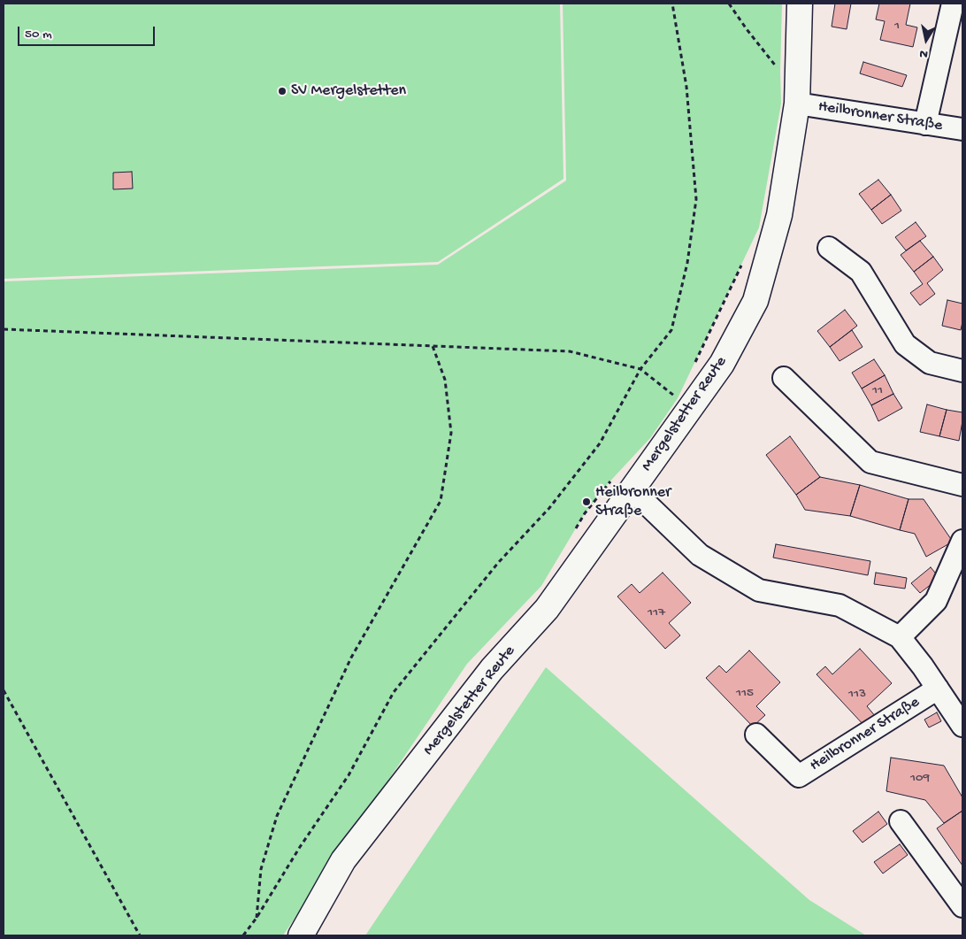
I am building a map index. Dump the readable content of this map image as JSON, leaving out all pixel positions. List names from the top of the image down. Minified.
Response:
{"streets":{"street":["Heilbronner Straße","Mergelstetter Reute"]},"crossings":[["Heilbronner Straße","Mergelstetter Reute"]],"places":["SV Mergelstetten","Heilbronner Straße"],"house_numbers":["1","11","117","115","113","109"],"scale_bar":"50 m","north":"bottom"}
